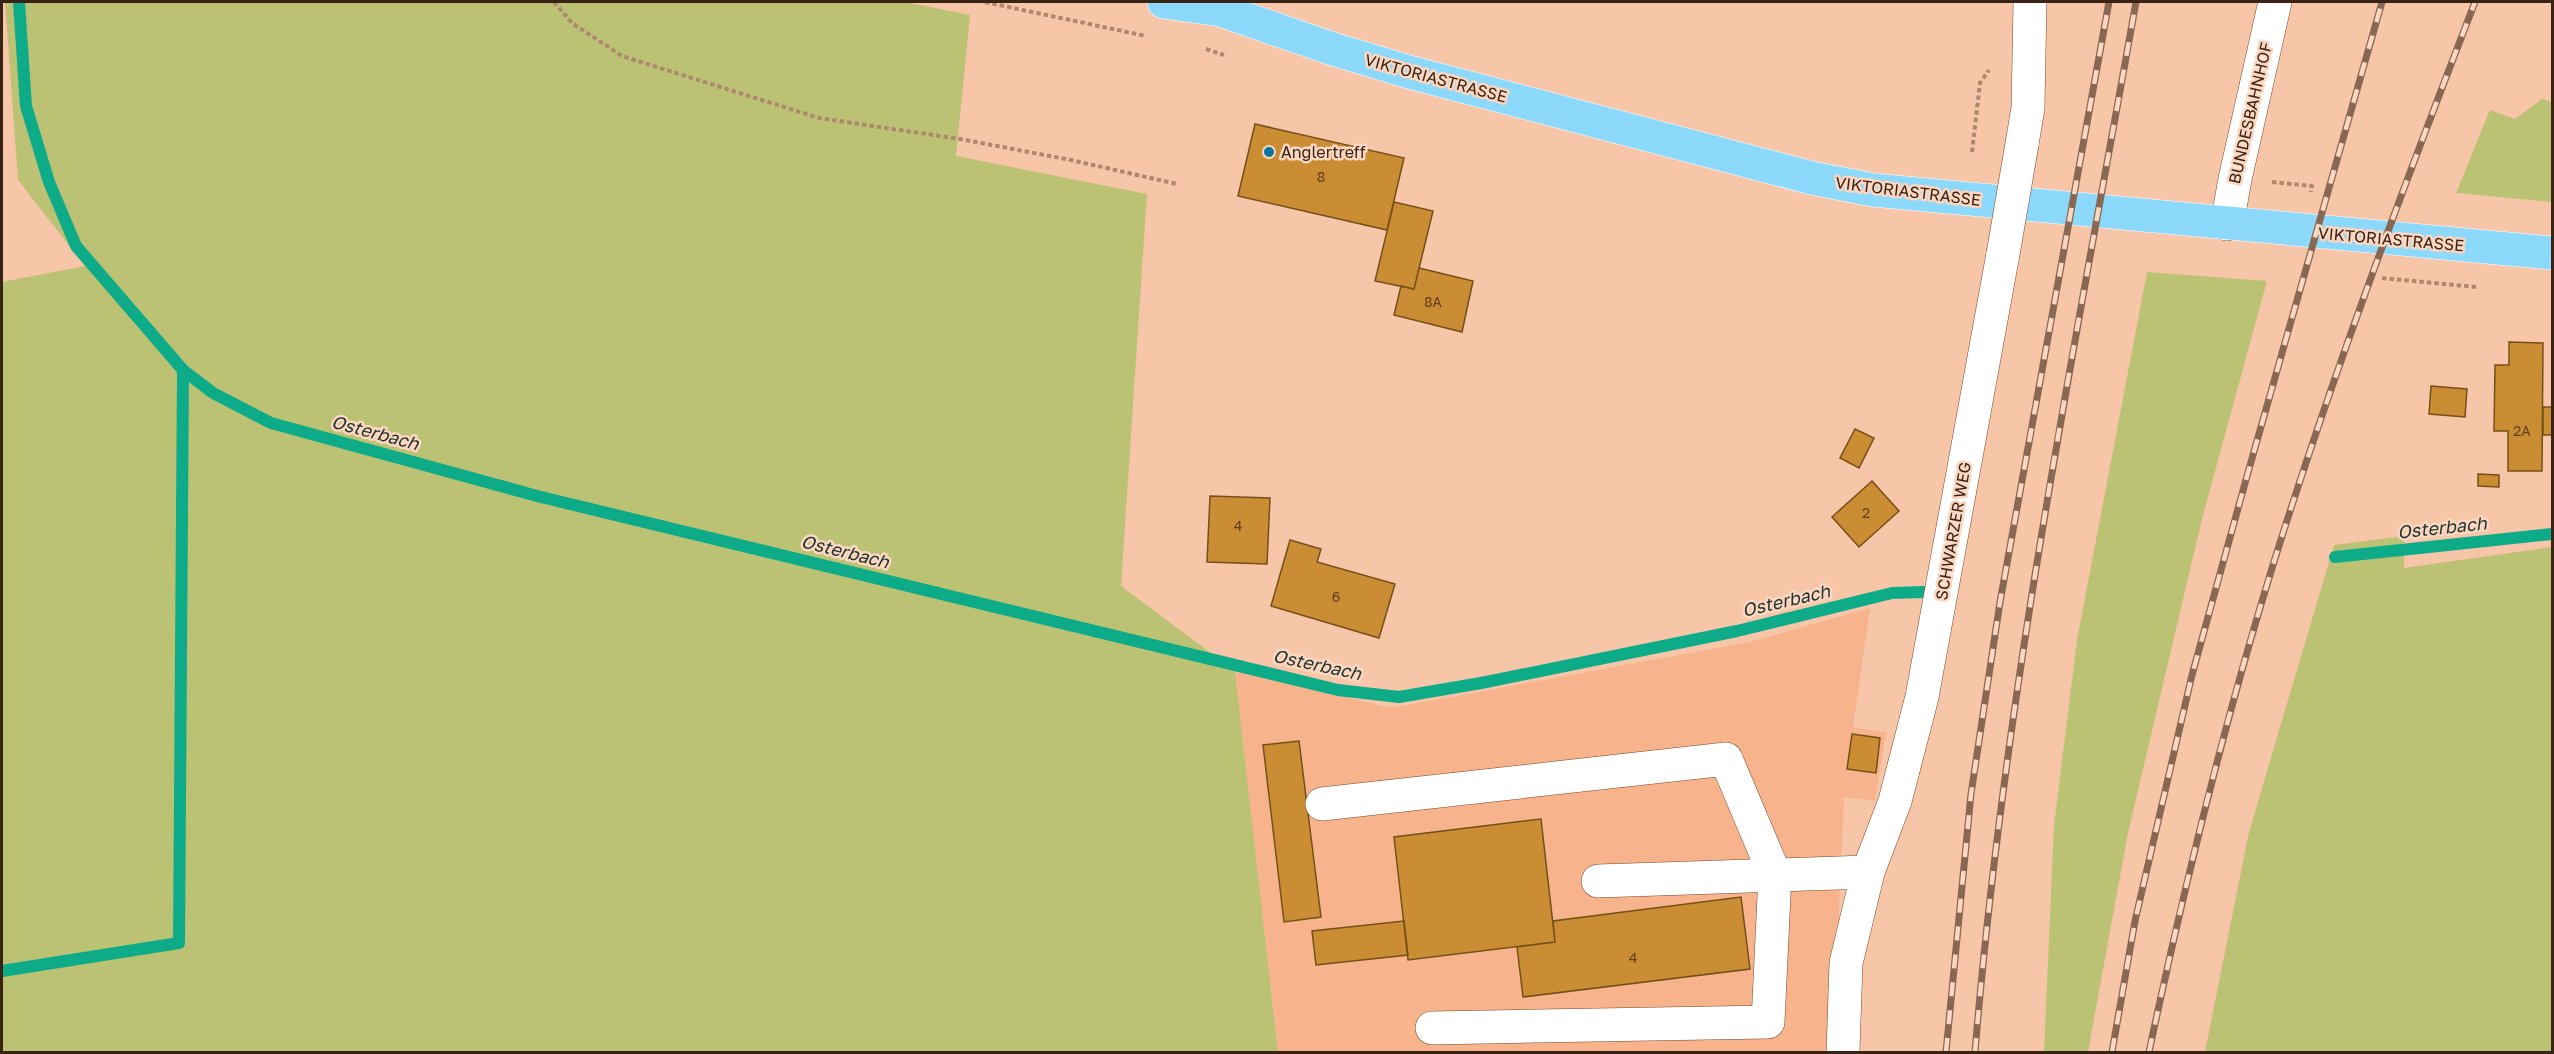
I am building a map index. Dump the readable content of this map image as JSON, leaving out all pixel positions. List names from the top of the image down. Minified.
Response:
{"streets":{"main road":["VIKTORIASTRASSE"],"street":["BUNDESBAHNHOF","SCHWARZER WEG"]},"crossings":[["VIKTORIASTRASSE","BUNDESBAHNHOF"]],"water":["Osterbach"],"places":["Anglertreff"],"house_numbers":["8","8A","2A","2","4","6","4"]}
